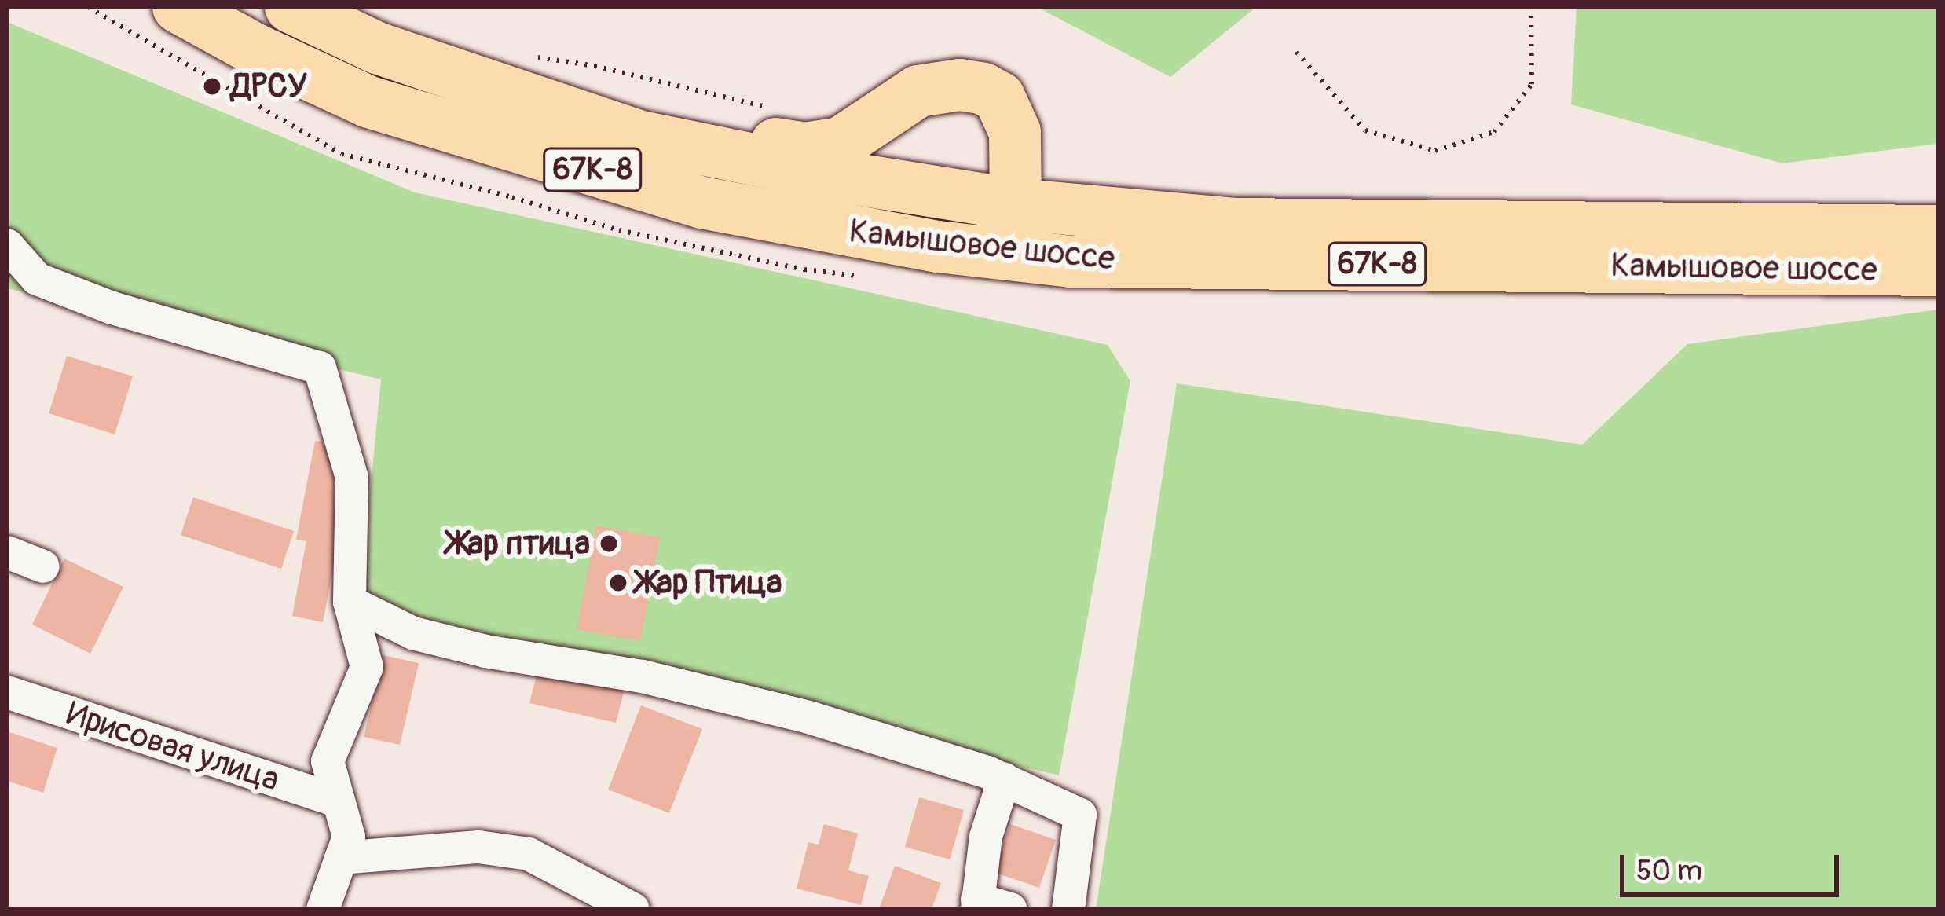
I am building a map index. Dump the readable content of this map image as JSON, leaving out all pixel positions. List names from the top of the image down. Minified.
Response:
{"streets":{"main road":["67К-8","Камышовое шоссе"],"street":["Ирисовая улица"]},"places":["ДРСУ","Жар птица","Жар Птица"],"scale_bar":"50 m"}
